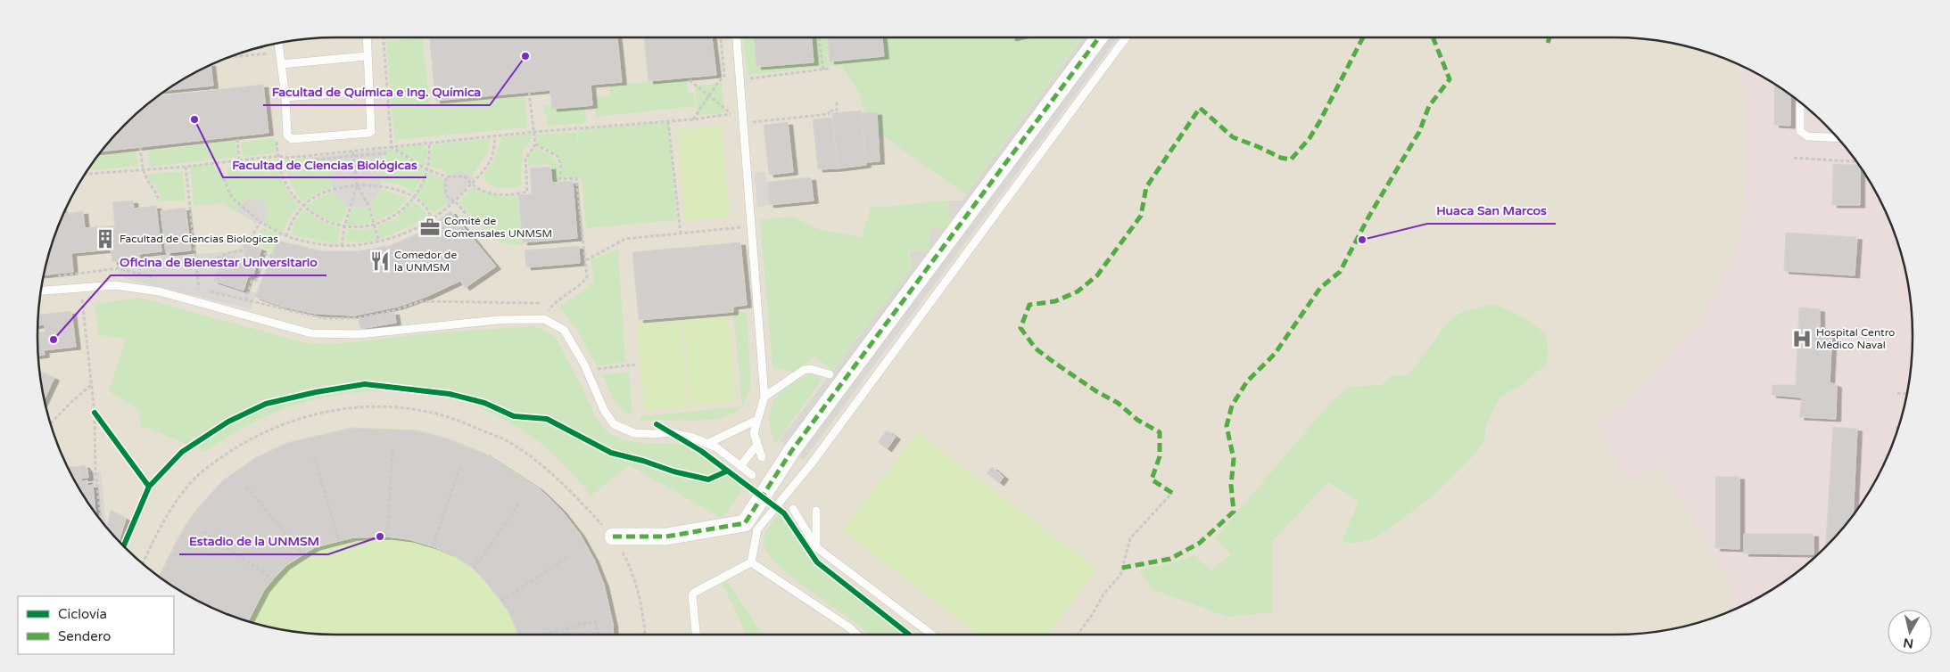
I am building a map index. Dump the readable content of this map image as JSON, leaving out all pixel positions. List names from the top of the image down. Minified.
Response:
{"places":{"other":["Facultad de Química e Ing. Química","Facultad de Ciencias Biológicas","Huaca San Marcos","Oficina de Bienestar Universitario","Estadio de la UNMSM"],"office":["Comité de Comensales UNMSM"],"building":["Facultad de Ciencias Biologicas"],"restaurant":["Comedor de la UNMSM"],"hospital":["Hospital Centro Médico Naval"]},"legend":["Ciclovía","Sendero"],"north":"bottom"}
